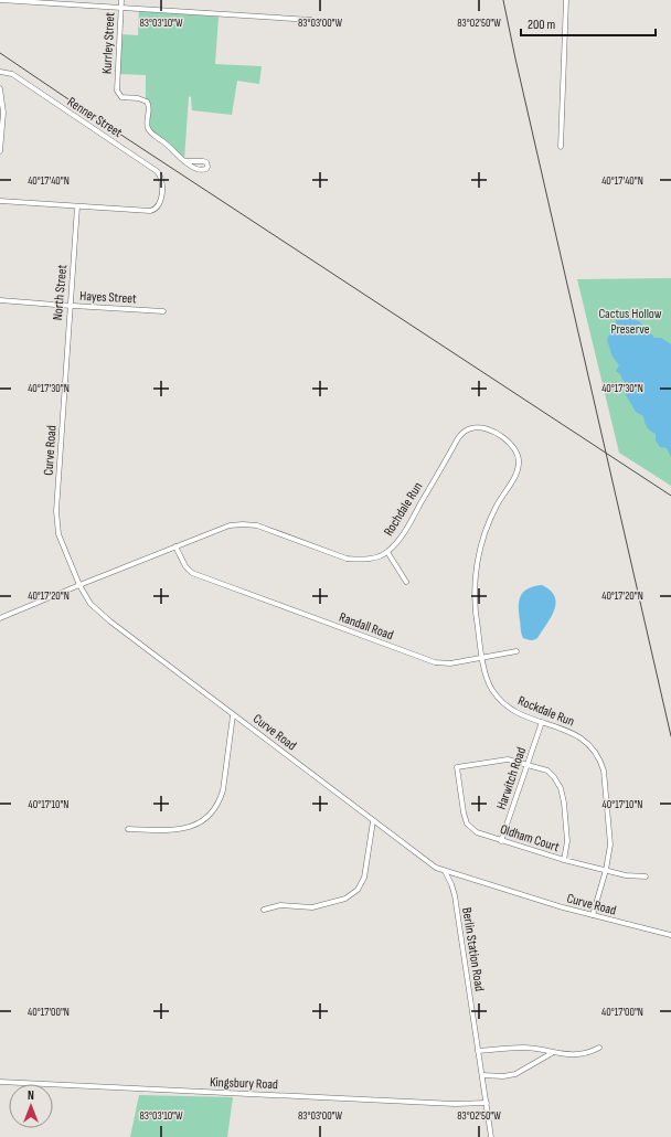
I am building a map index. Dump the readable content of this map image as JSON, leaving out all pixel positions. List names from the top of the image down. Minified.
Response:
{"streets":{"street":["Kurrley Street","Renner Street","North Street","Hayes Street","Curve Road","Rochdale Run","Randall Road","Rockdale Run","Harwitch Road","Oldham Court","Berlin Station Road","Kingsbury Road"]},"crossings":[["Renner Street","North Street"],["North Street","Hayes Street"],["North Street","Curve Road"],["Curve Road","Rochdale Run"],["Curve Road","Rockdale Run"],["Curve Road","Berlin Station Road"],["Rochdale Run","Randall Road"],["Rochdale Run","Rockdale Run"],["Randall Road","Rockdale Run"],["Rockdale Run","Harwitch Road"],["Rockdale Run","Oldham Court"],["Harwitch Road","Oldham Court"],["Berlin Station Road","Kingsbury Road"]],"parks":["Cactus Hollow Preserve"],"scale_bar":"200 m","north":"top","coordinates":["83°03'10\"W","83°03'00\"W","83°02'50\"W","40°17'40\"N","40°17'30\"N","40°17'20\"N","40°17'10\"N","40°17'00\"N"]}
